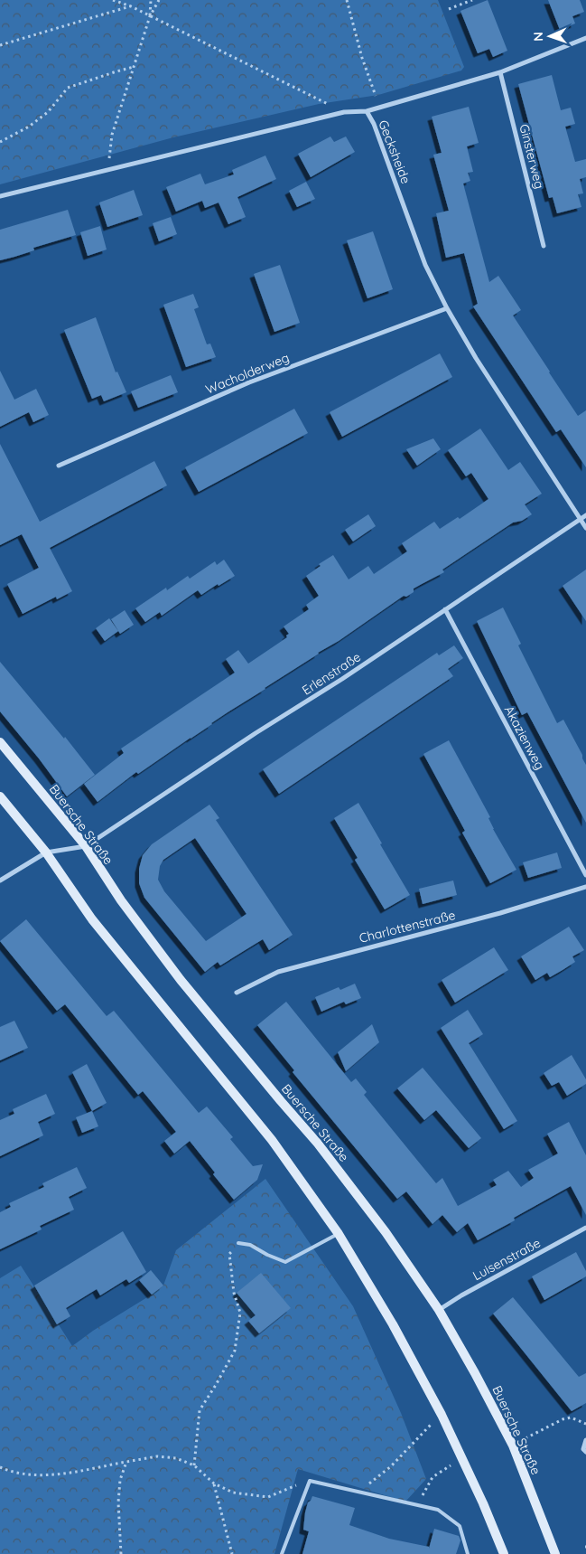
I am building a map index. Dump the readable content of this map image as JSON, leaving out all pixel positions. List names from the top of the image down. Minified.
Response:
{"streets":{"main road":["Buersche Straße"],"street":["Gecksheide","Ginsterweg","Wacholderweg","Erlenstraße","Akazienweg","Charlottenstraße","Luisenstraße"]},"crossings":[["Gecksheide","Wacholderweg"],["Gecksheide","Erlenstraße"],["Erlenstraße","Akazienweg"],["Erlenstraße","Buersche Straße"],["Buersche Straße","Luisenstraße"]],"north":"left"}
